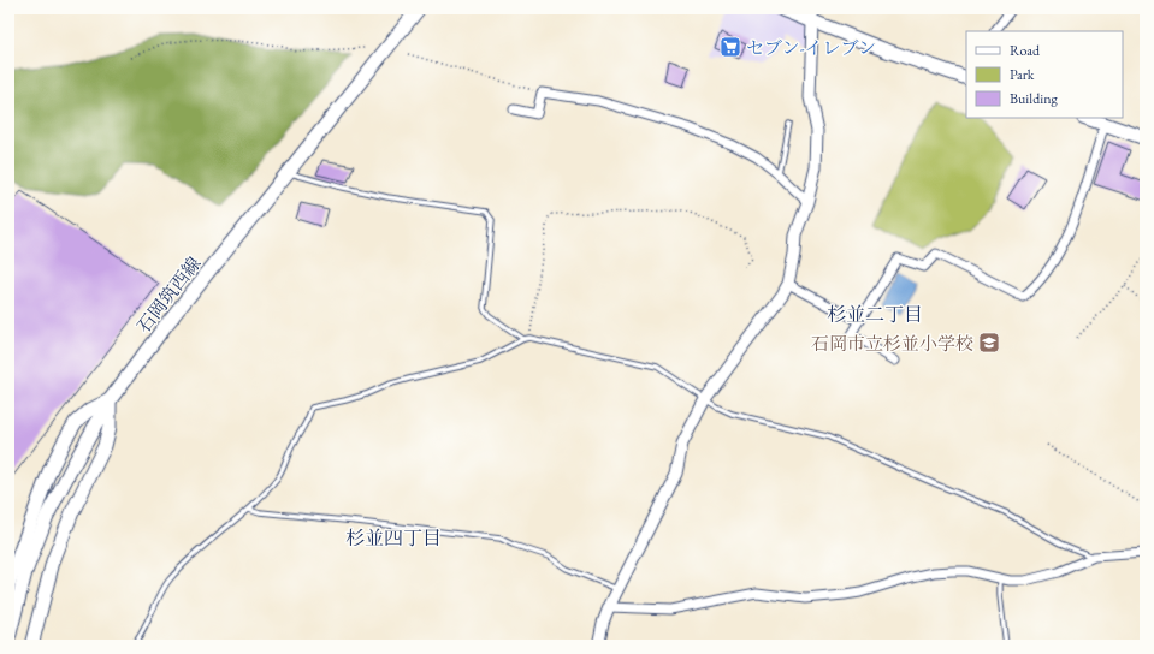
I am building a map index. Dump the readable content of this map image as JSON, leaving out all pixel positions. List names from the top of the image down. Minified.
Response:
{"streets":{"main road":["石岡筑西線"]},"districts":["杉並二丁目","杉並四丁目"],"places":{"supermarket":["セブン-イレブン"],"school or university":["石岡市立杉並小学校"]},"legend":["Road","Park","Building"]}
